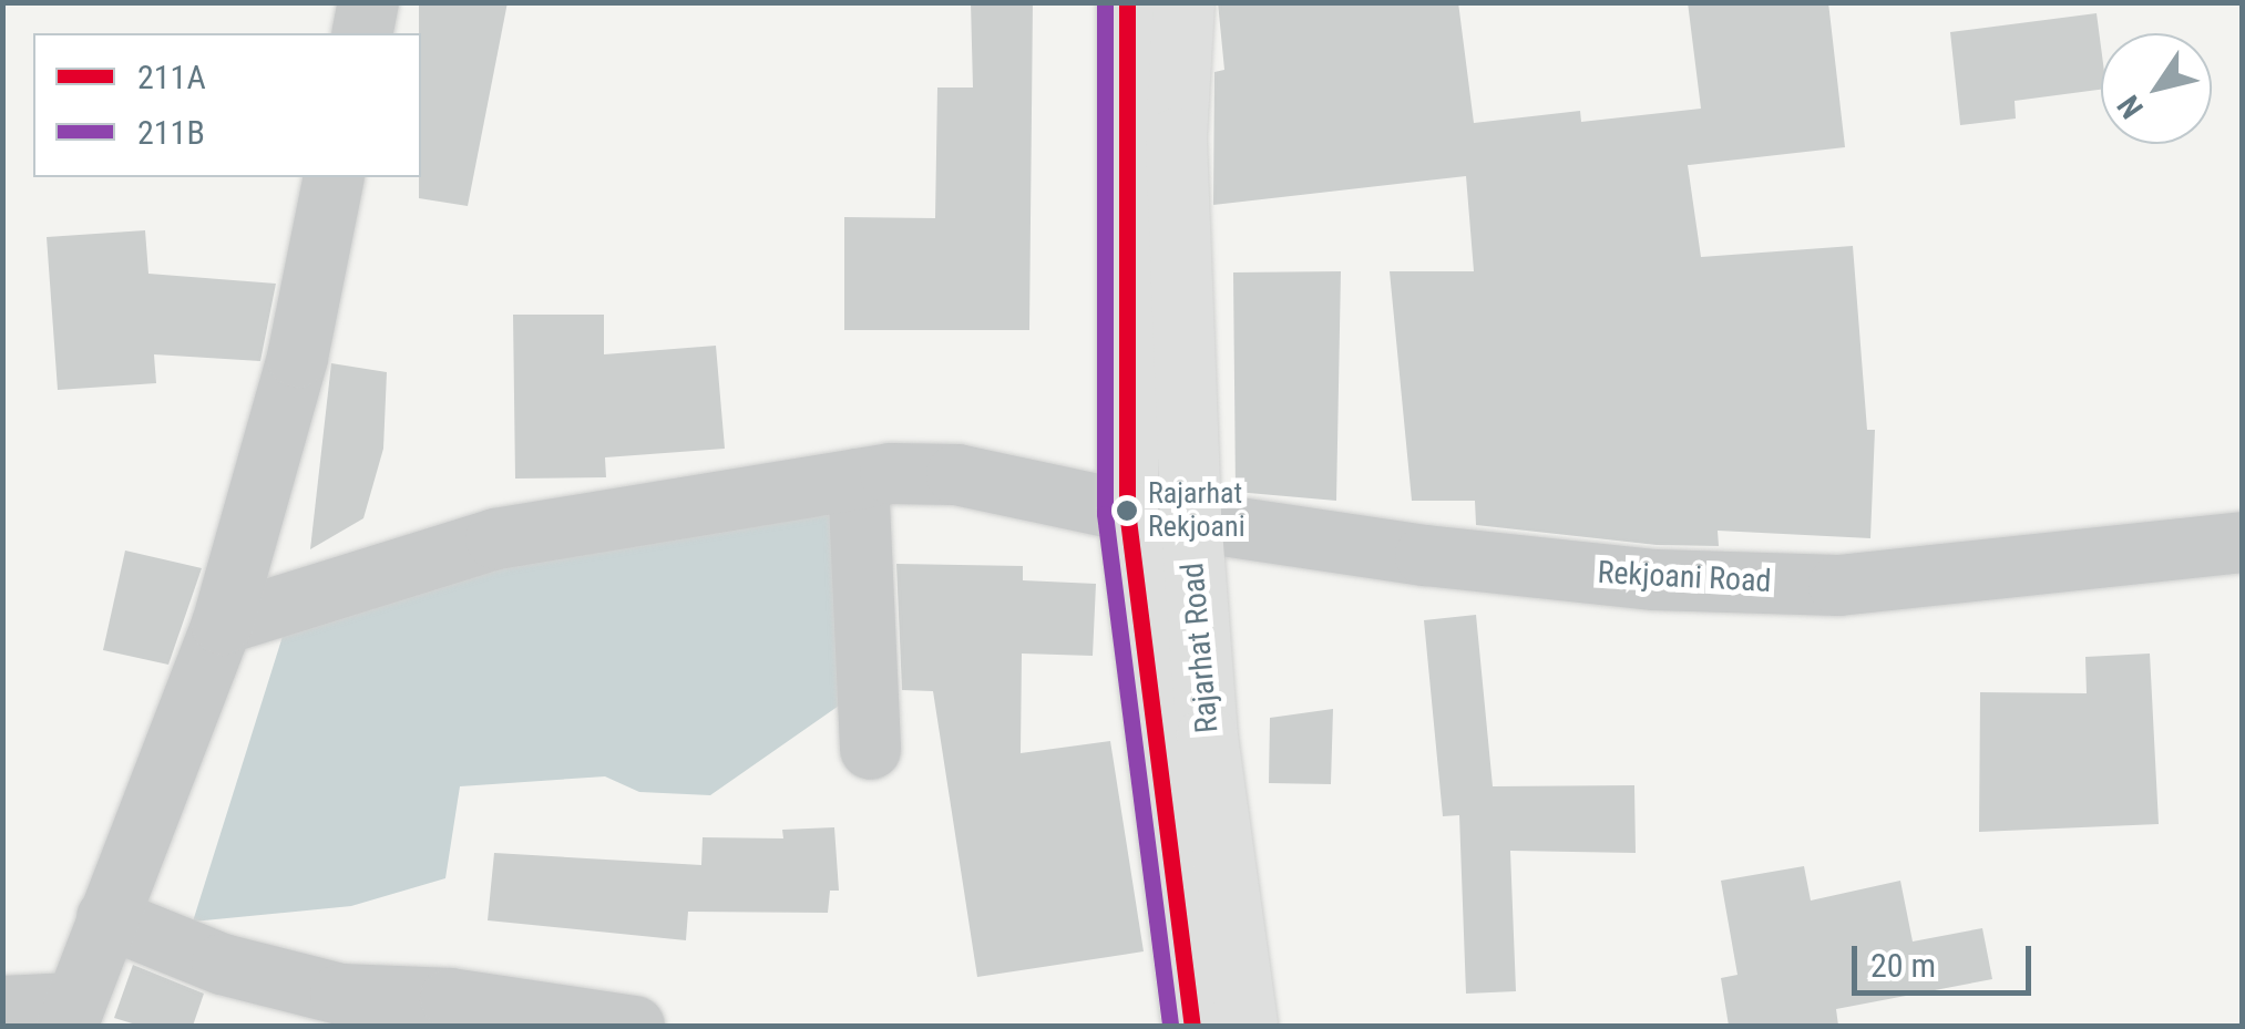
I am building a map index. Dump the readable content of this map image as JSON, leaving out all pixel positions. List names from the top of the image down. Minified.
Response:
{"streets":{"main road":["Rajarhat Road"],"street":["Rekjoani Road"]},"crossings":[["Rekjoani Road","Rajarhat Road"]],"places":["Rajarhat Rekjoani"],"lines":["transit line 211A","transit line 211B"],"legend":["211A","211B"],"scale_bar":"20 m","north":"bottom left"}
